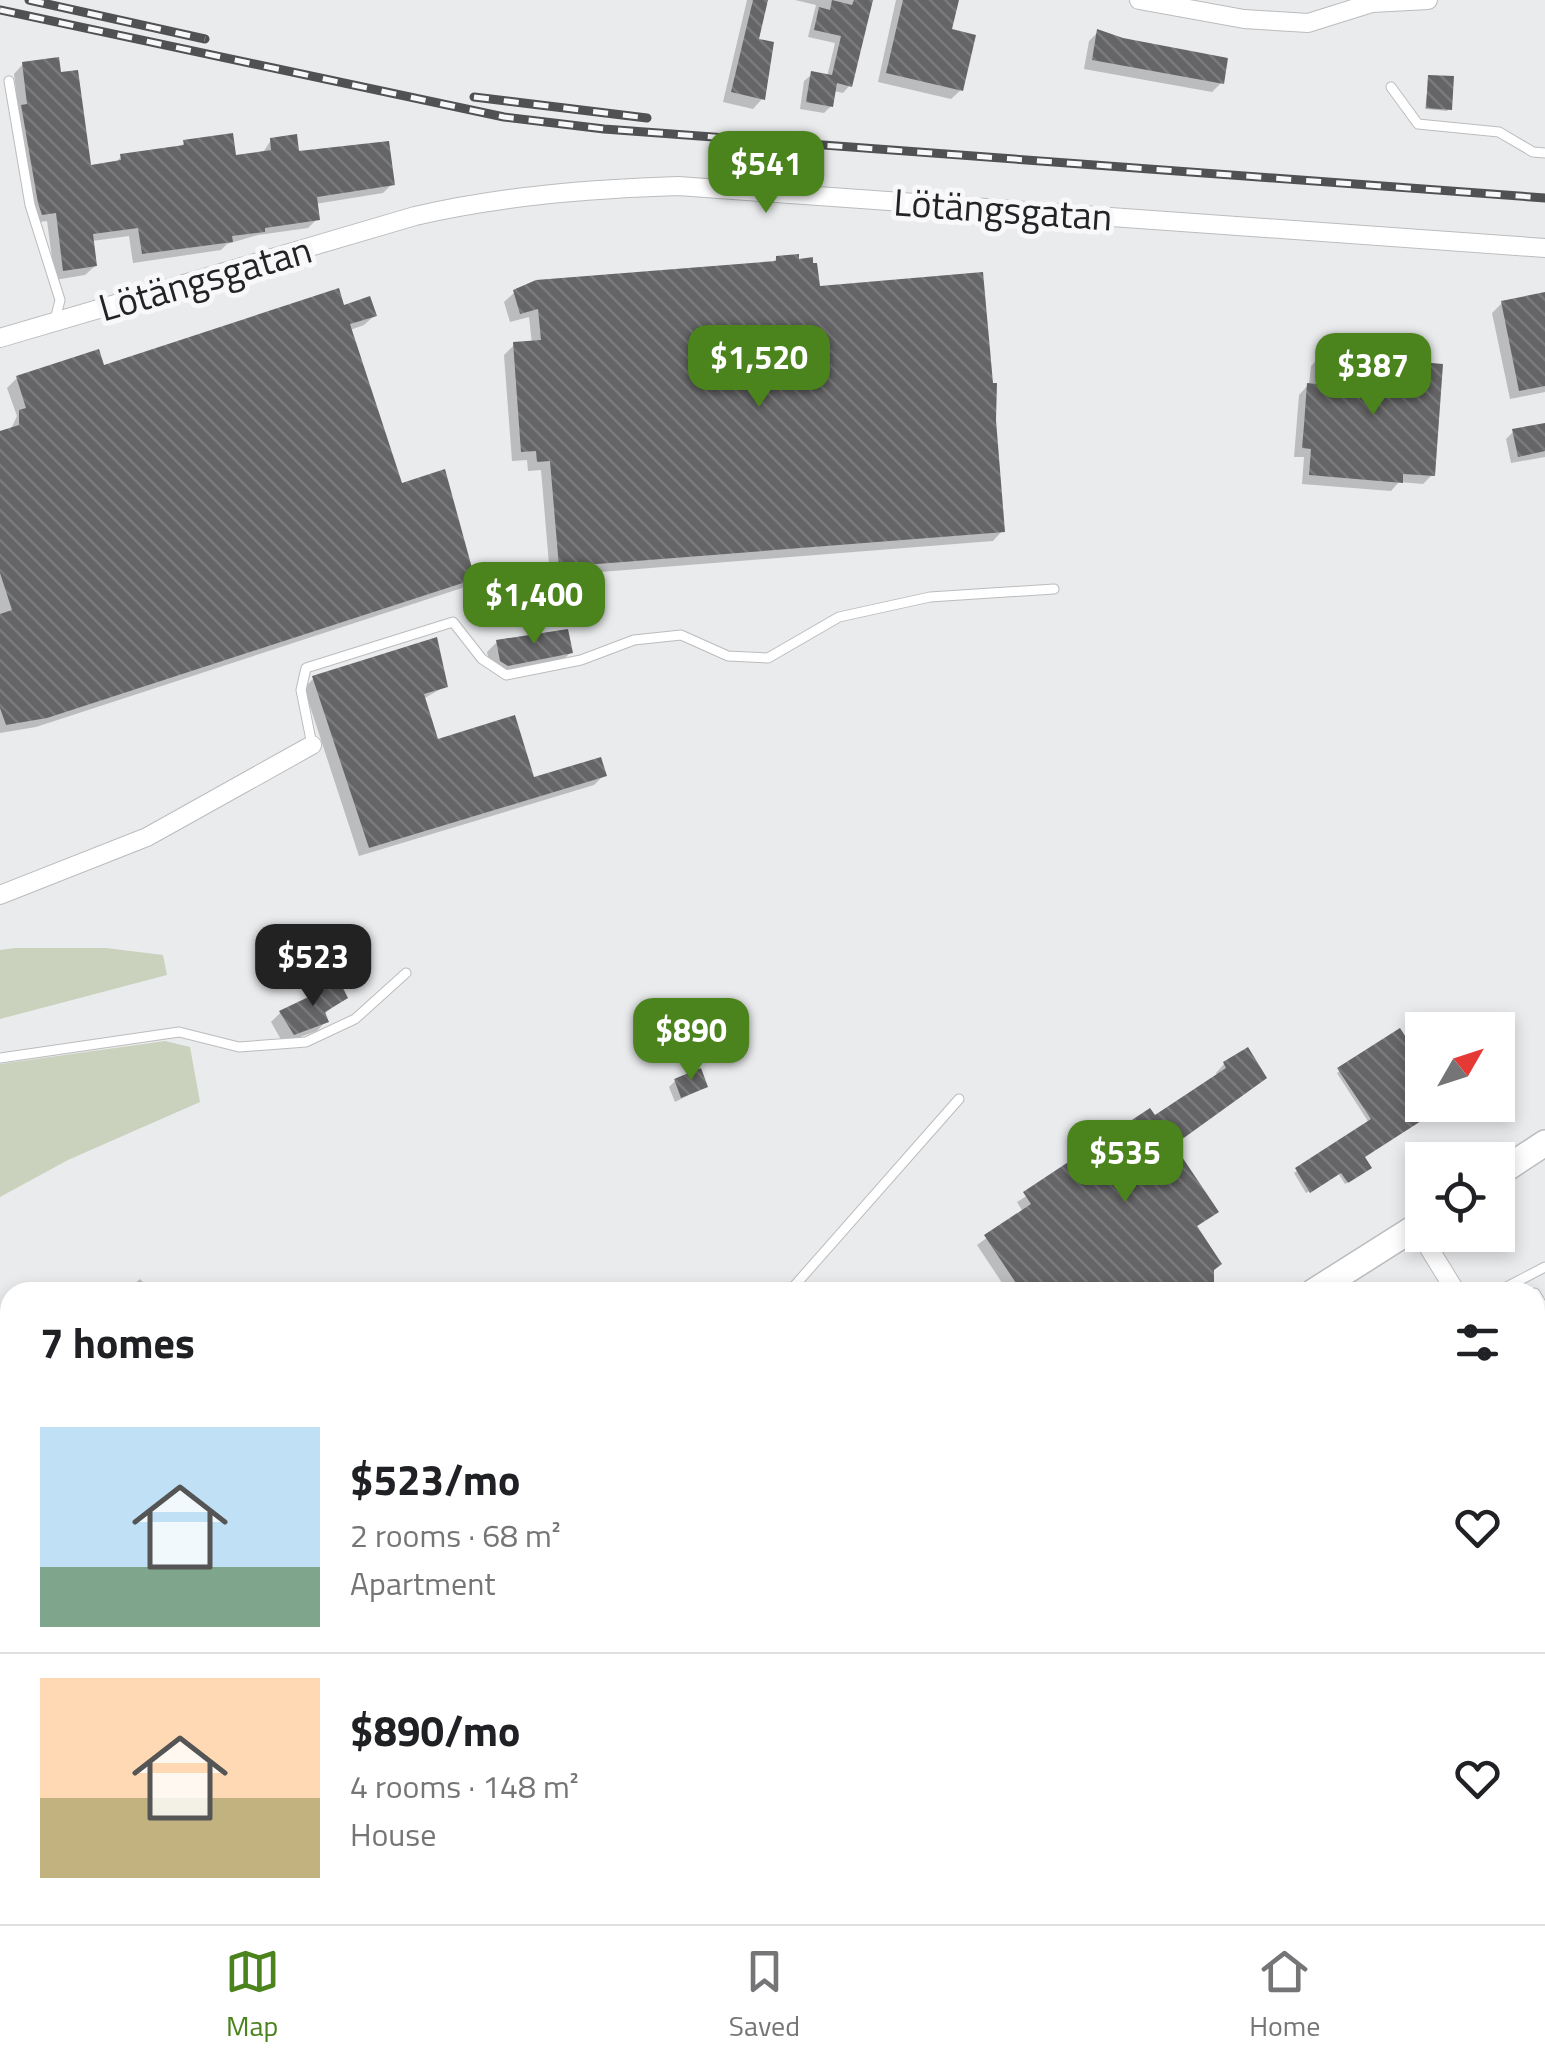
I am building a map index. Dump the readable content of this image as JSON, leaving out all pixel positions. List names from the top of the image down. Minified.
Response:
{"streets":{"street":["Lötängsgatan"]},"north":"top right","page":{"price":["$541","$1,520","$387","$1,400","$523","$890","$535"],"heading":"7 homes","list":[{"name":"$523/mo","note":"2 rooms · 68 m² · Apartment"},{"name":"$890/mo","note":"4 rooms · 148 m² · House"}],"tabs":["Map","Saved","Home"]}}
